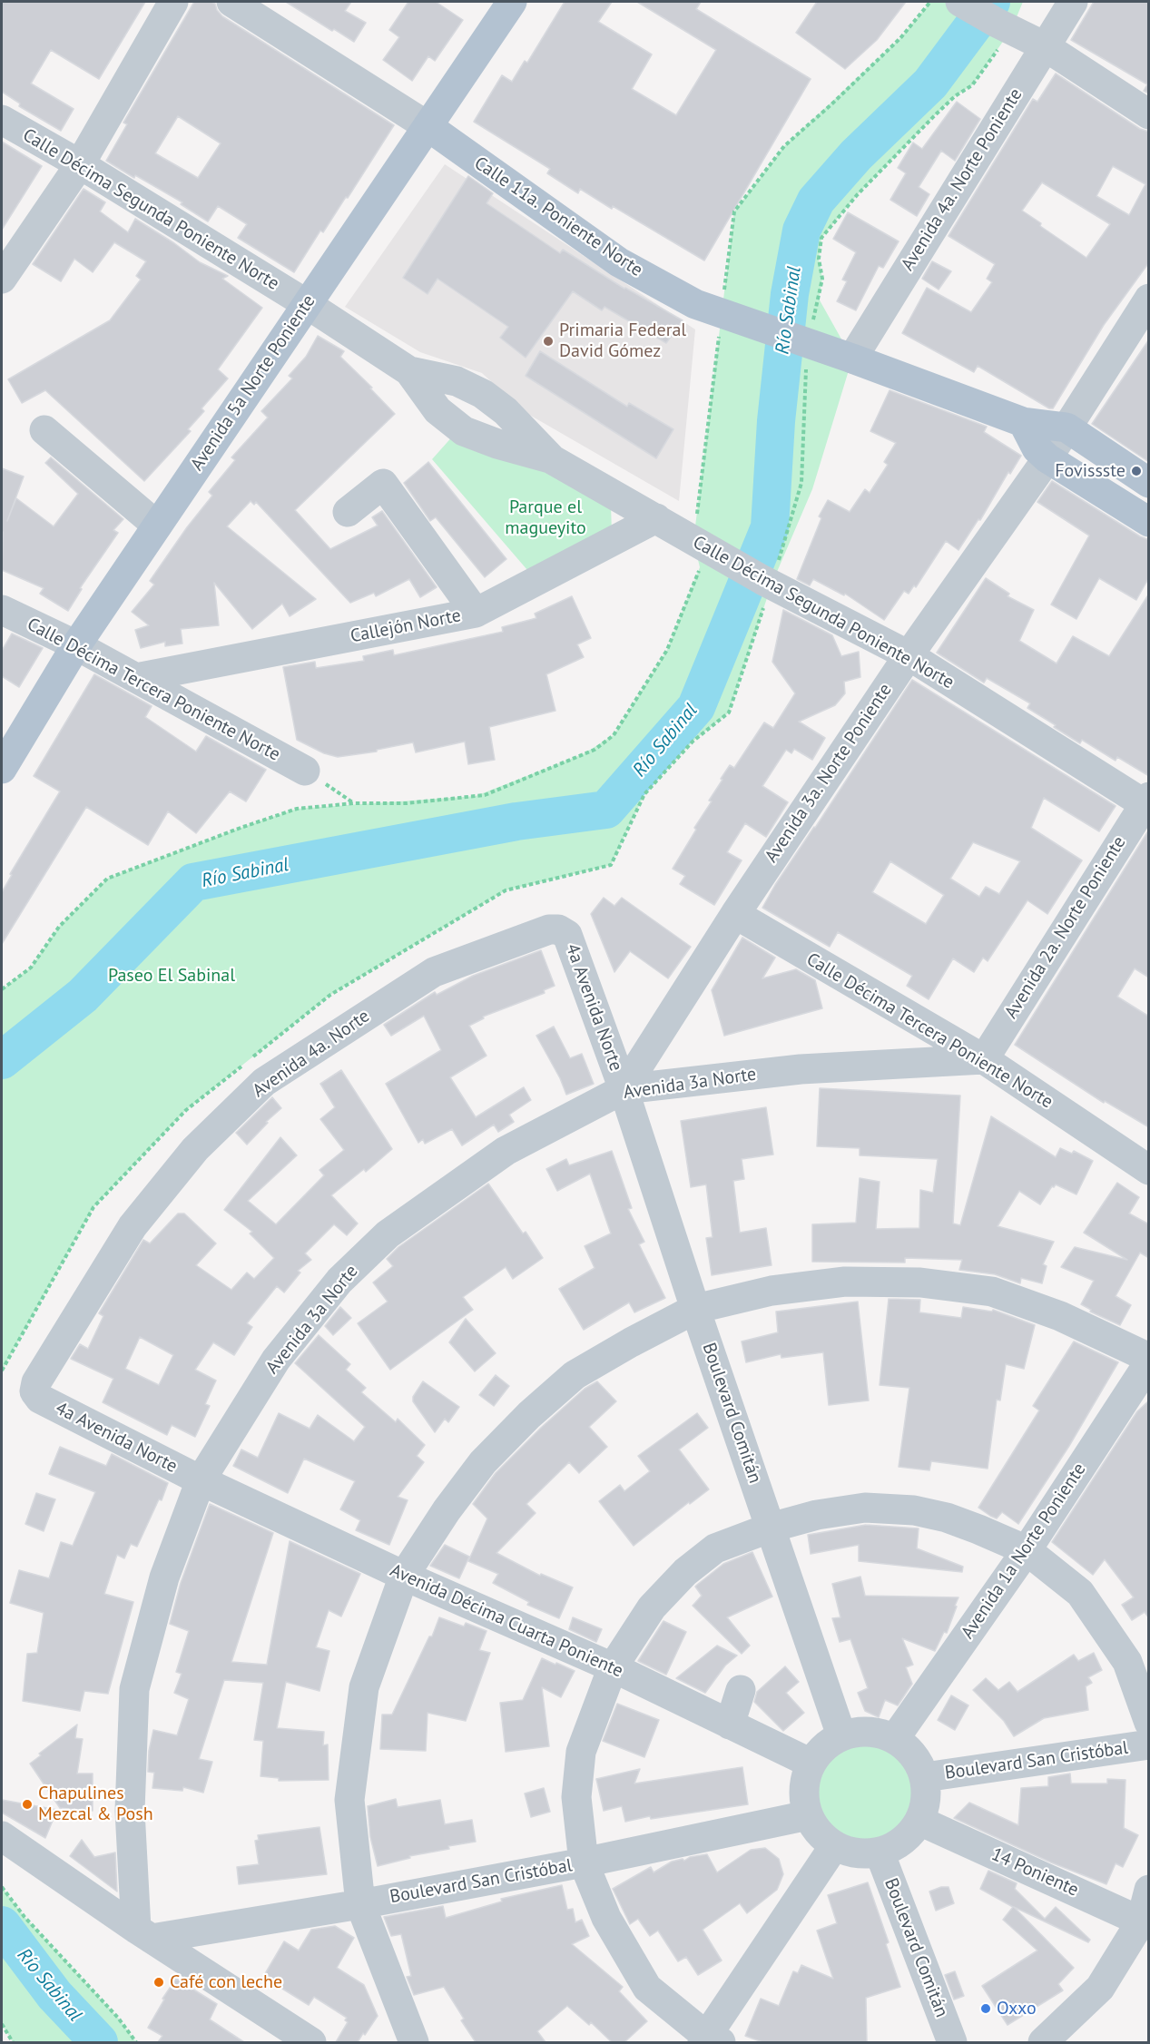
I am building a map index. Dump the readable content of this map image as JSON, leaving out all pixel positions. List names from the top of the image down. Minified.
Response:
{"streets":{"main road":["Calle 11a. Poniente Norte","Avenida 5a Norte Poniente"],"street":["Avenida 4a. Norte Poniente","Calle Décima Segunda Poniente Norte","Callejón Norte","Calle Décima Tercera Poniente Norte","Avenida 3a. Norte Poniente","Avenida 2a. Norte Poniente","4a Avenida Norte","Avenida 4a. Norte","Avenida 3a Norte","Boulevard Comitán","Avenida 1a Norte Poniente","Avenida Décima Cuarta Poniente","Boulevard San Cristóbal","14 Poniente"]},"crossings":[["Avenida 4a. Norte Poniente","Calle 11a. Poniente Norte"],["Calle Décima Segunda Poniente Norte","Avenida 5a Norte Poniente"],["Calle Décima Segunda Poniente Norte","Callejón Norte"],["Calle Décima Segunda Poniente Norte","Avenida 3a. Norte Poniente"],["Calle Décima Segunda Poniente Norte","Avenida 2a. Norte Poniente"],["Calle 11a. Poniente Norte","Avenida 5a Norte Poniente"],["Calle 11a. Poniente Norte","Avenida 3a. Norte Poniente"],["Avenida 5a Norte Poniente","Calle Décima Tercera Poniente Norte"],["Callejón Norte","Calle Décima Tercera Poniente Norte"],["Calle Décima Tercera Poniente Norte","Avenida 3a. Norte Poniente"],["Calle Décima Tercera Poniente Norte","Avenida 2a. Norte Poniente"],["Calle Décima Tercera Poniente Norte","Avenida 3a Norte"],["Avenida 3a. Norte Poniente","4a Avenida Norte"],["Avenida 3a. Norte Poniente","Avenida 3a Norte"],["Avenida 3a. Norte Poniente","Boulevard Comitán"],["Avenida 2a. Norte Poniente","Avenida 3a Norte"],["4a Avenida Norte","Avenida 4a. Norte"],["4a Avenida Norte","Avenida 3a Norte"],["4a Avenida Norte","Boulevard Comitán"],["4a Avenida Norte","Avenida Décima Cuarta Poniente"],["Avenida 3a Norte","Boulevard Comitán"],["Avenida 3a Norte","Avenida Décima Cuarta Poniente"],["Avenida 3a Norte","Boulevard San Cristóbal"],["Boulevard Comitán","Avenida 1a Norte Poniente"],["Boulevard Comitán","Avenida Décima Cuarta Poniente"],["Boulevard Comitán","Boulevard San Cristóbal"],["Boulevard Comitán","14 Poniente"],["Avenida 1a Norte Poniente","Avenida Décima Cuarta Poniente"],["Avenida 1a Norte Poniente","Boulevard San Cristóbal"],["Avenida 1a Norte Poniente","14 Poniente"],["Avenida Décima Cuarta Poniente","Boulevard San Cristóbal"],["Avenida Décima Cuarta Poniente","14 Poniente"],["Boulevard San Cristóbal","14 Poniente"]],"water":["Río Sabinal"],"parks":["Parque el magueyito","Paseo El Sabinal"],"places":["Primaria Federal David Gómez","Fovissste","Chapulines Mezcal & Posh","Café con leche","Oxxo"]}
